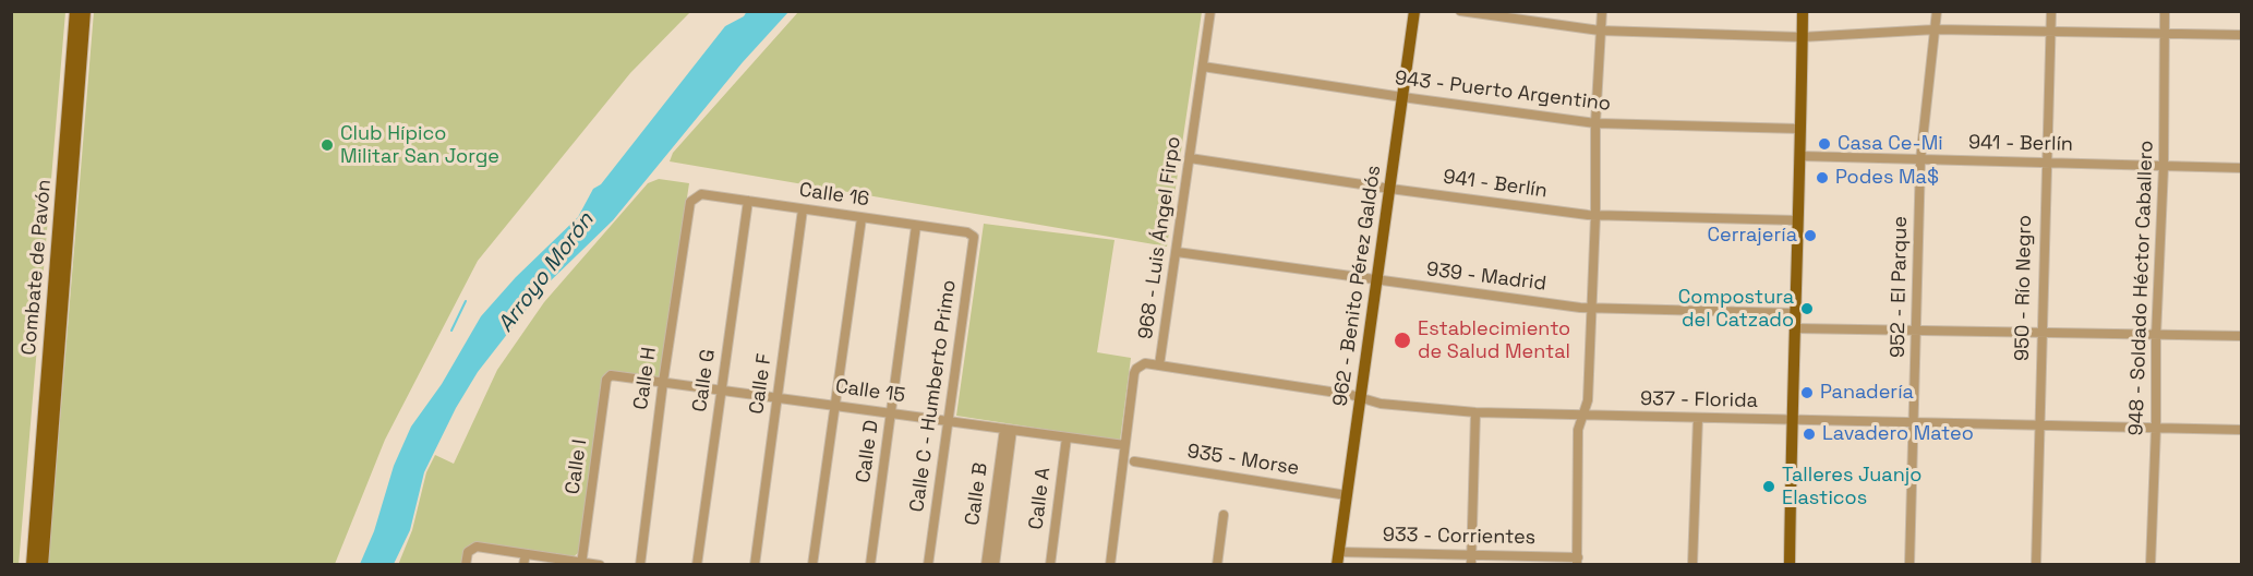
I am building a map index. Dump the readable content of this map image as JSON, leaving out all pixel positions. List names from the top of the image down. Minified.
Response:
{"streets":{"main road":["Combate de Pavón","962 - Benito Pérez Galdós"],"street":["943 - Puerto Argentino","941 - Berlín","Calle 16","968 - Luis Ángel Firpo","939 - Madrid","952 - El Parque","950 - Río Negro","948 - Soldado Héctor Caballero","Calle H","Calle G","Calle F","Calle 15","Calle C - Humberto Primo","937 - Florida","Calle D","935 - Morse","Calle I","Calle B","Calle A","933 - Corrientes"]},"crossings":[["943 - Puerto Argentino","968 - Luis Ángel Firpo"],["943 - Puerto Argentino","962 - Benito Pérez Galdós"],["941 - Berlín","968 - Luis Ángel Firpo"],["941 - Berlín","962 - Benito Pérez Galdós"],["941 - Berlín","952 - El Parque"],["941 - Berlín","950 - Río Negro"],["941 - Berlín","948 - Soldado Héctor Caballero"],["Calle 16","Calle H"],["Calle 16","Calle G"],["Calle 16","Calle F"],["Calle 16","Calle C - Humberto Primo"],["Calle 16","Calle D"],["968 - Luis Ángel Firpo","939 - Madrid"],["968 - Luis Ángel Firpo","Calle 15"],["968 - Luis Ángel Firpo","937 - Florida"],["939 - Madrid","962 - Benito Pérez Galdós"],["962 - Benito Pérez Galdós","937 - Florida"],["962 - Benito Pérez Galdós","935 - Morse"],["962 - Benito Pérez Galdós","933 - Corrientes"],["952 - El Parque","937 - Florida"],["950 - Río Negro","937 - Florida"],["948 - Soldado Héctor Caballero","937 - Florida"],["Calle H","Calle 15"],["Calle G","Calle 15"],["Calle F","Calle 15"],["Calle 15","Calle C - Humberto Primo"],["Calle 15","Calle D"],["Calle 15","Calle I"],["Calle 15","Calle B"],["Calle 15","Calle A"]],"water":["Arroyo Morón"],"places":["Casa Ce-Mi","Club Hípico Militar San Jorge","Podes Ma$","Cerrajería","Compostura del Catzado","Establecimiento de Salud Mental","Panadería","Lavadero Mateo","Talleres Juanjo Elasticos"]}
